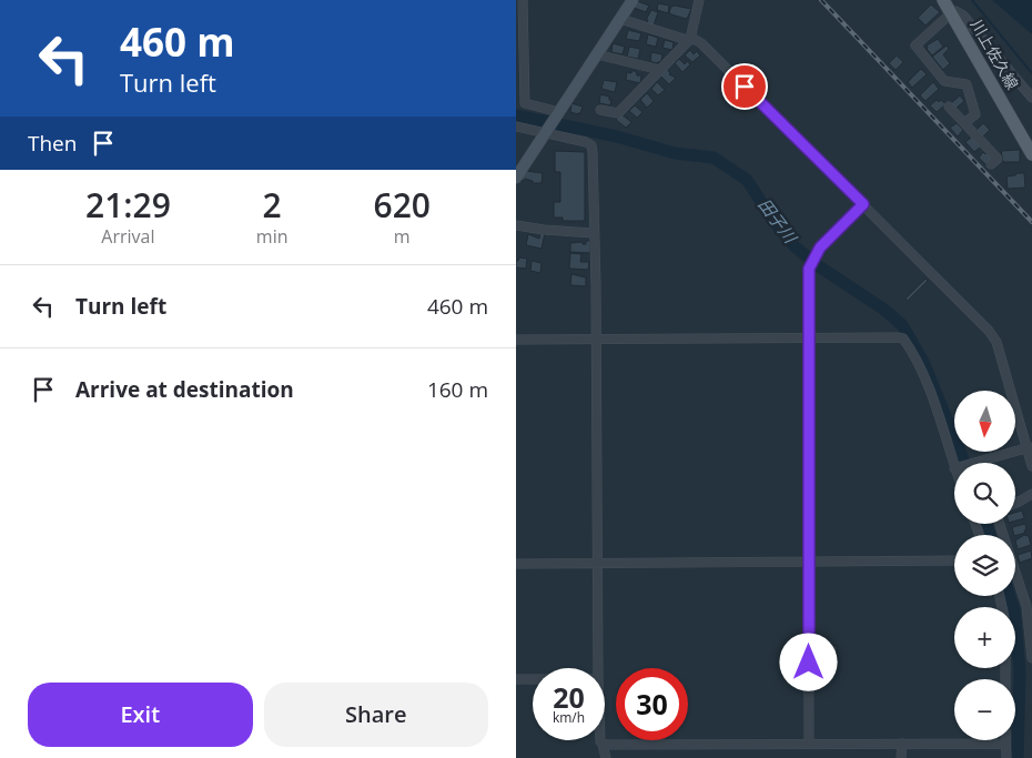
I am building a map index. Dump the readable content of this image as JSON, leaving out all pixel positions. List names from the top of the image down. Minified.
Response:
{"streets":{"main road":["川上佐久線"]},"water":["田子川"],"north":"bottom","page":{"turn":["460 m","Turn left"],"then":"Then","eta":["21:29","Arrival","2","min","620","m"],"list":[{"name":"Turn left","value":"460 m"},{"name":"Arrive at destination","value":"160 m"}],"map_buttons":["+","−"],"speed":"20 km/h","limit":"30","buttons":["Exit","Share"]}}
